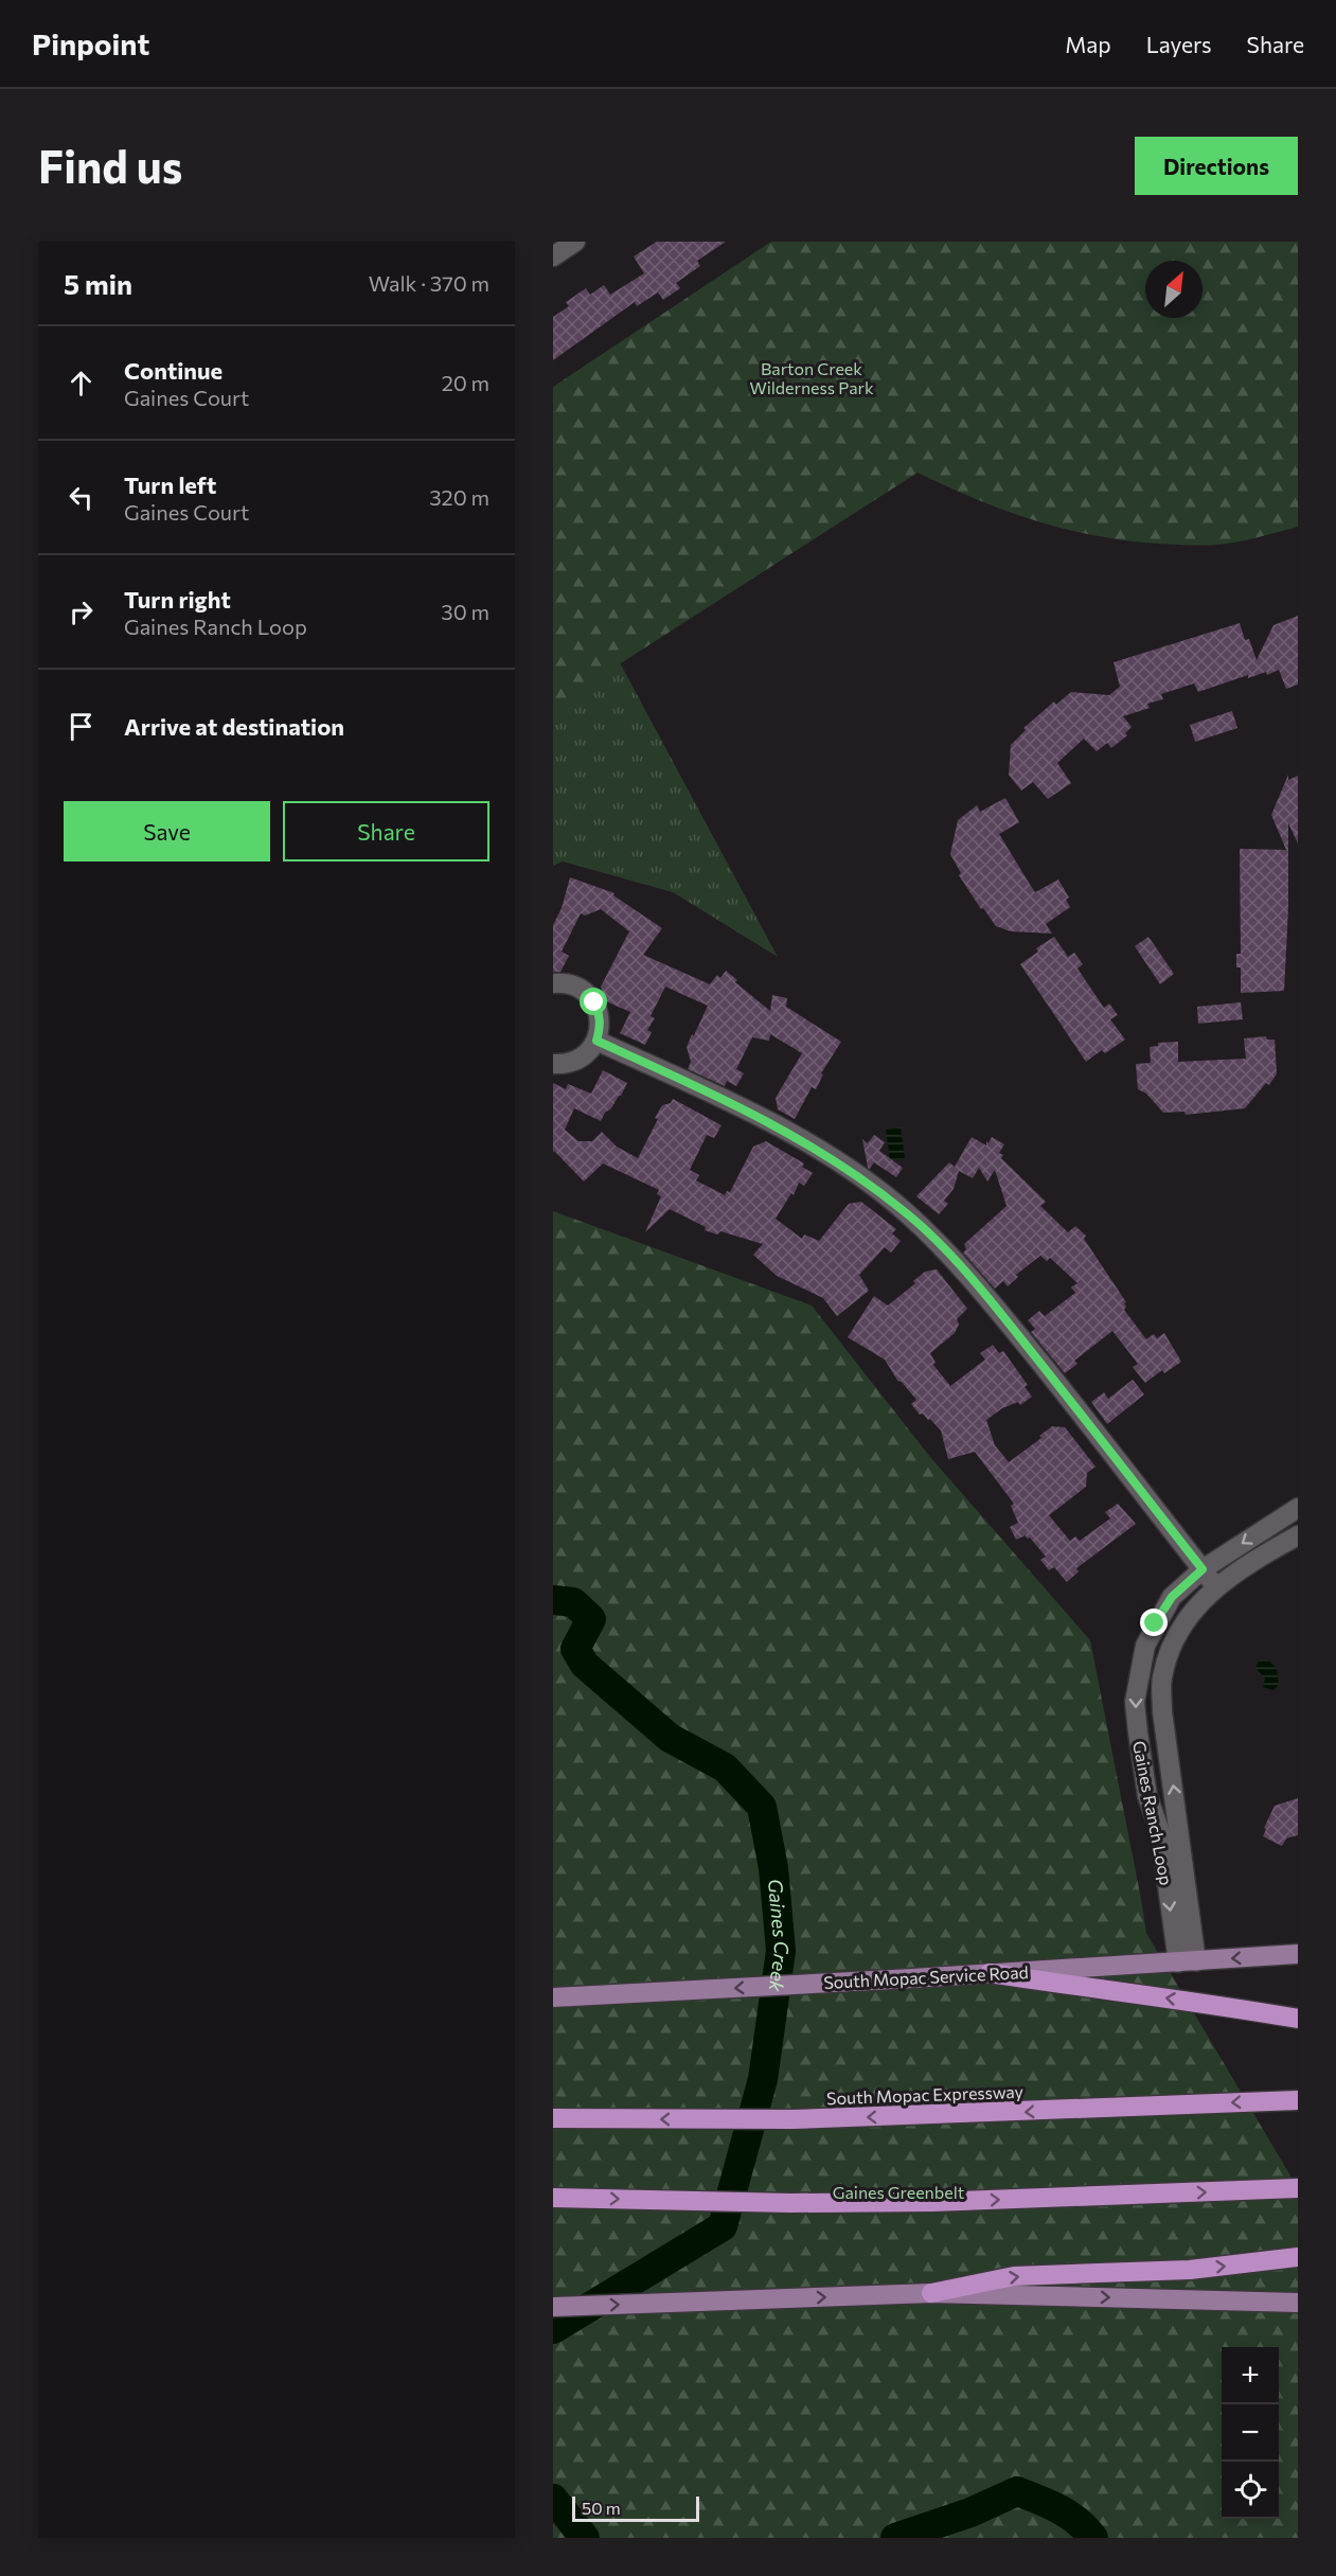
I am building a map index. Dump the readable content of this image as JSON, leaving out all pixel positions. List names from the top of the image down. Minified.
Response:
{"streets":{"highway":["South Mopac Expressway"],"main road":["South Mopac Service Road"],"street":["Gaines Ranch Loop"]},"crossings":[["Gaines Ranch Loop","South Mopac Service Road"]],"one_way":["South Mopac Service Road"],"water":["Gaines Creek"],"parks":["Barton Creek Wilderness Park","Gaines Greenbelt"],"scale_bar":"50 m","north":"top right","page":{"header":"Pinpoint","nav":["Map","Layers","Share"],"buttons":["Directions",["Save","Share"]],"title":"Find us","heading":["5 min","Walk · 370 m"],"list":[["Continue","Gaines Court","20 m"],["Turn left","Gaines Court","320 m"],["Turn right","Gaines Ranch Loop","30 m"],"Arrive at destination"],"map_buttons":["+","−"],"scale":"50 m"}}
